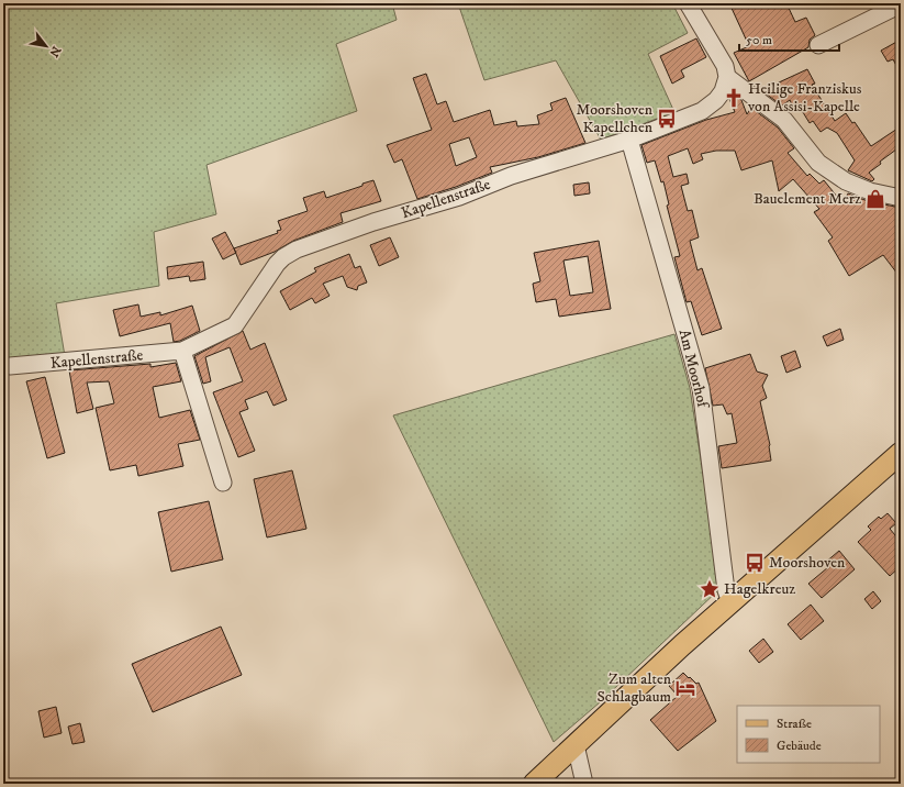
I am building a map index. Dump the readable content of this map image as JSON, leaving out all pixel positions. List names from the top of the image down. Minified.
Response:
{"streets":{"street":["Kapellenstraße","Am Moorhof"]},"crossings":[["Kapellenstraße","Am Moorhof"]],"places":{"church":["Heilige Franziskus von Assisi-Kapelle"],"bus stop":["Moorshoven Kapellchen","Moorshoven"],"shop":["Bauelement Merz"],"place":["Hagelkreuz"],"hotel":["Zum alten Schlagbaum"]},"legend":["Straße","Gebäude"],"scale_bar":"50 m","north":"bottom right"}
